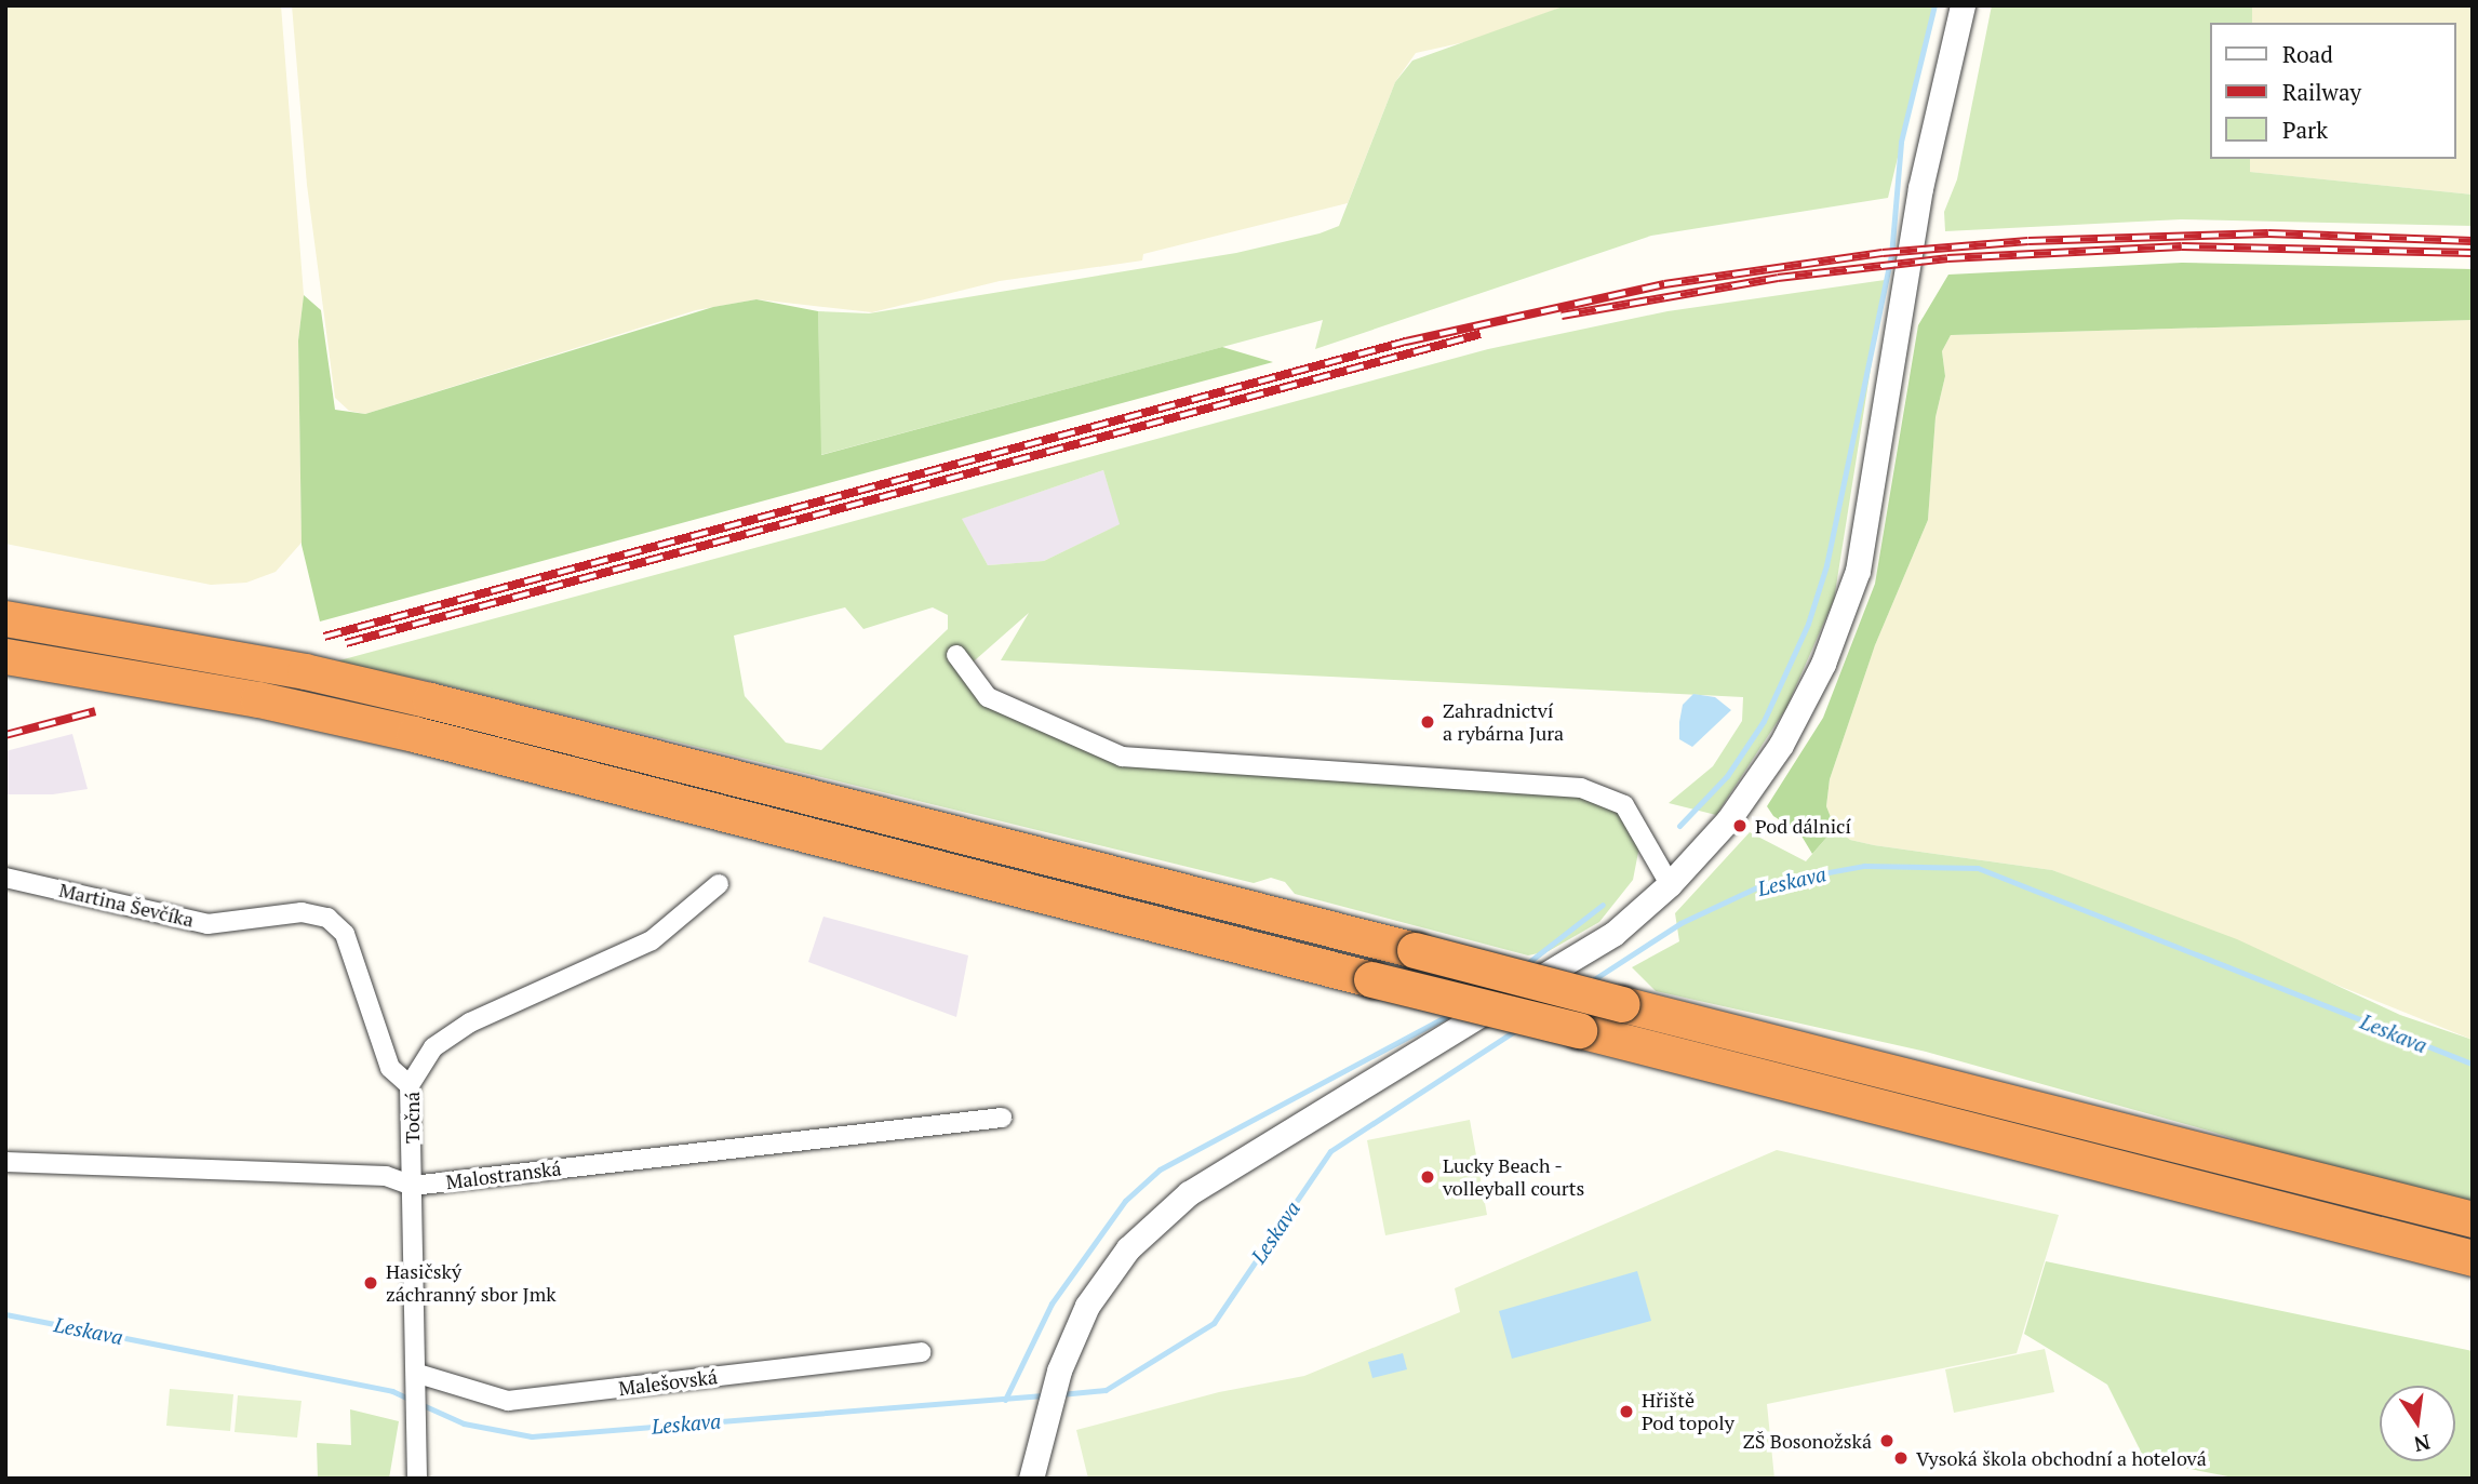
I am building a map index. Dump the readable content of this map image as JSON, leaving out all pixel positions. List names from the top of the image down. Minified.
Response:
{"streets":{"street":["Martina Ševčíka","Točná","Malostranská","Malešovská"]},"crossings":[["Martina Ševčíka","Točná"],["Točná","Malostranská"],["Točná","Malešovská"]],"water":["Leskava"],"places":["Zahradnictví a rybárna Jura","Pod dálnicí","Lucky Beach - volleyball courts","Hasičský záchranný sbor Jmk","Hřiště Pod topoly","ZŠ Bosonožská","Vysoká škola obchodní a hotelová"],"legend":["Road","Railway","Park"],"north":"bottom"}
